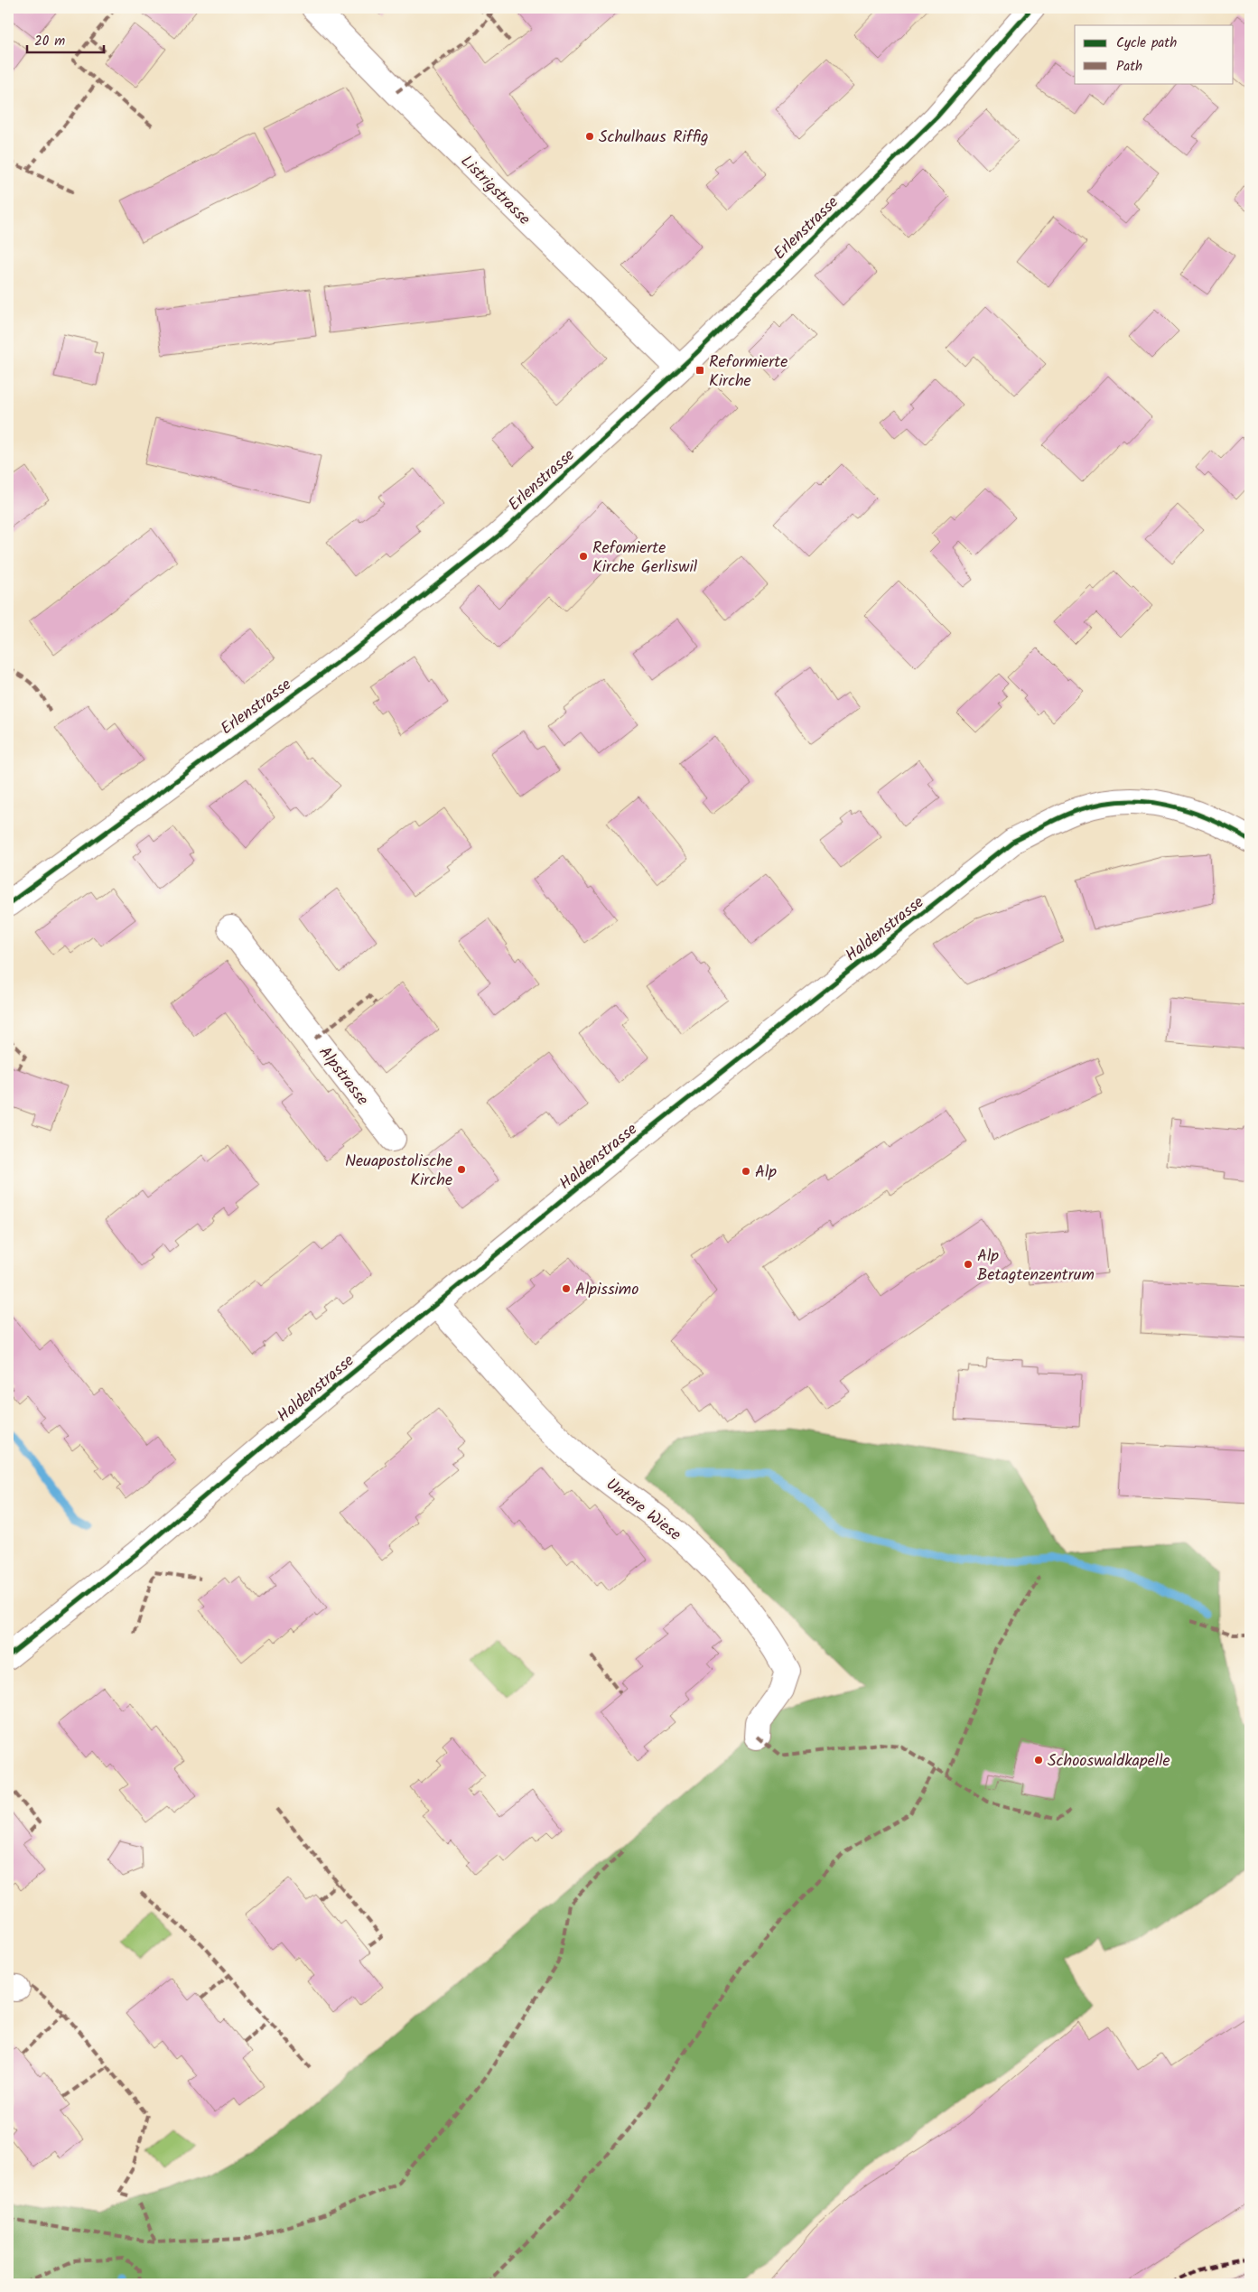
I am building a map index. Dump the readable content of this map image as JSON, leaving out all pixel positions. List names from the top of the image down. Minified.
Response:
{"streets":{"street":["Listrigstrasse","Erlenstrasse","Haldenstrasse","Alpstrasse","Untere Wiese"]},"crossings":[["Listrigstrasse","Erlenstrasse"],["Haldenstrasse","Untere Wiese"]],"places":{"other":["Schulhaus Riffig","Refomierte Kirche Gerliswil","Neuapostolische Kirche","Alp","Alp Betagtenzentrum","Alpissimo","Schooswaldkapelle"],"transit":["Reformierte Kirche"]},"legend":["Cycle path","Path"],"scale_bar":"20 m"}
